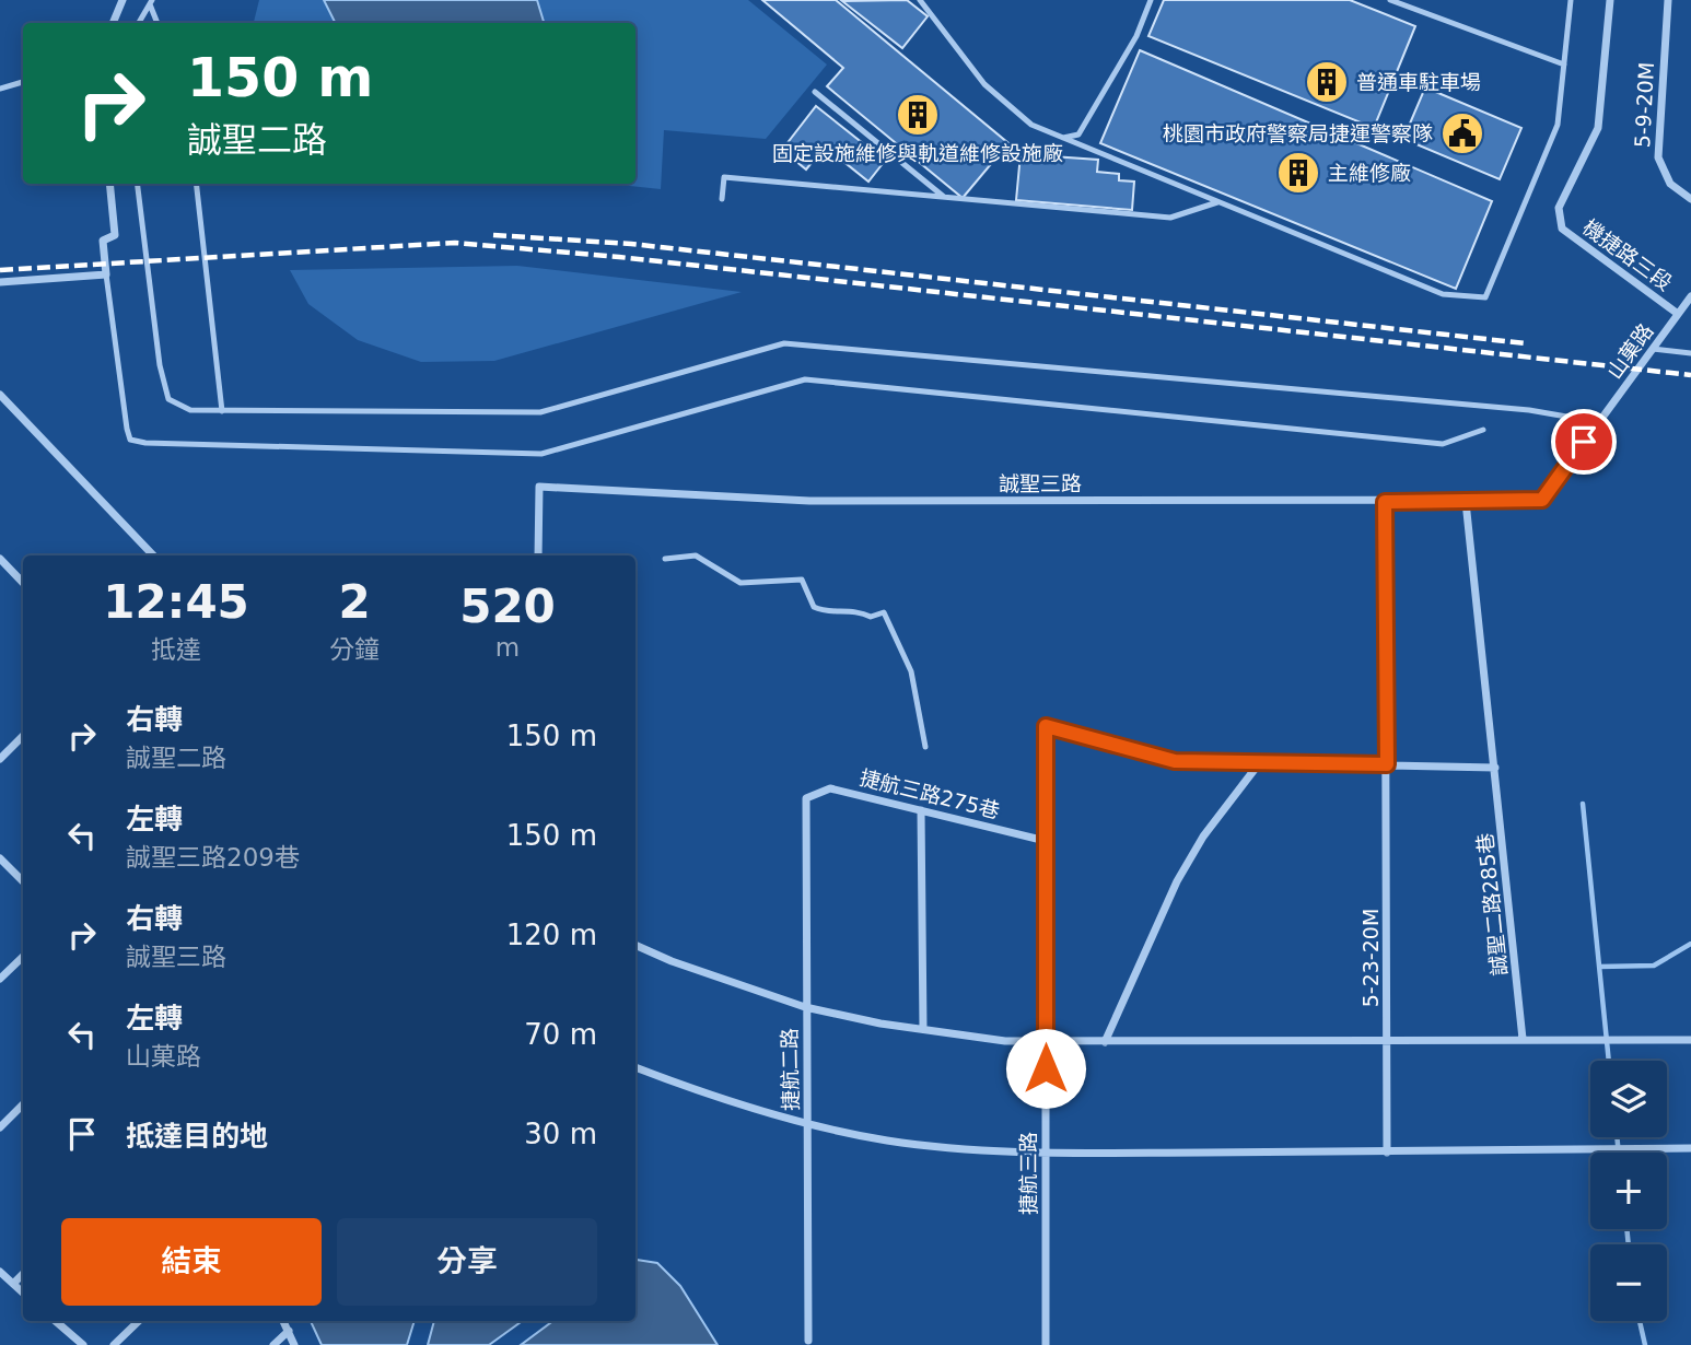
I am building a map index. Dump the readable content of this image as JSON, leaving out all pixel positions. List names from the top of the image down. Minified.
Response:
{"streets":{"street":["5-9-20M","機捷路三段","山菓路","誠聖三路","捷航三路275巷","誠聖二路285巷","5-23-20M","捷航二路","捷航三路"]},"crossings":[["機捷路三段","山菓路"],["山菓路","誠聖三路"],["誠聖三路","誠聖二路285巷"],["誠聖三路","5-23-20M"],["捷航三路275巷","捷航二路"],["捷航三路275巷","捷航三路"]],"places":{"building":["普通車駐車場","固定設施維修與軌道維修設施廠","主維修廠"],"public building":["桃園市政府警察局捷運警察隊"]},"page":{"turn":["150 m","誠聖二路"],"eta":["12:45","抵達","2","分鐘","520","m"],"list":[{"name":"右轉","note":"誠聖二路","value":"150 m"},{"name":"左轉","note":"誠聖三路209巷","value":"150 m"},{"name":"右轉","note":"誠聖三路","value":"120 m"},{"name":"左轉","note":"山菓路","value":"70 m"},{"name":"抵達目的地","value":"30 m"}],"map_buttons":["+","−"],"buttons":["結束","分享"]}}
